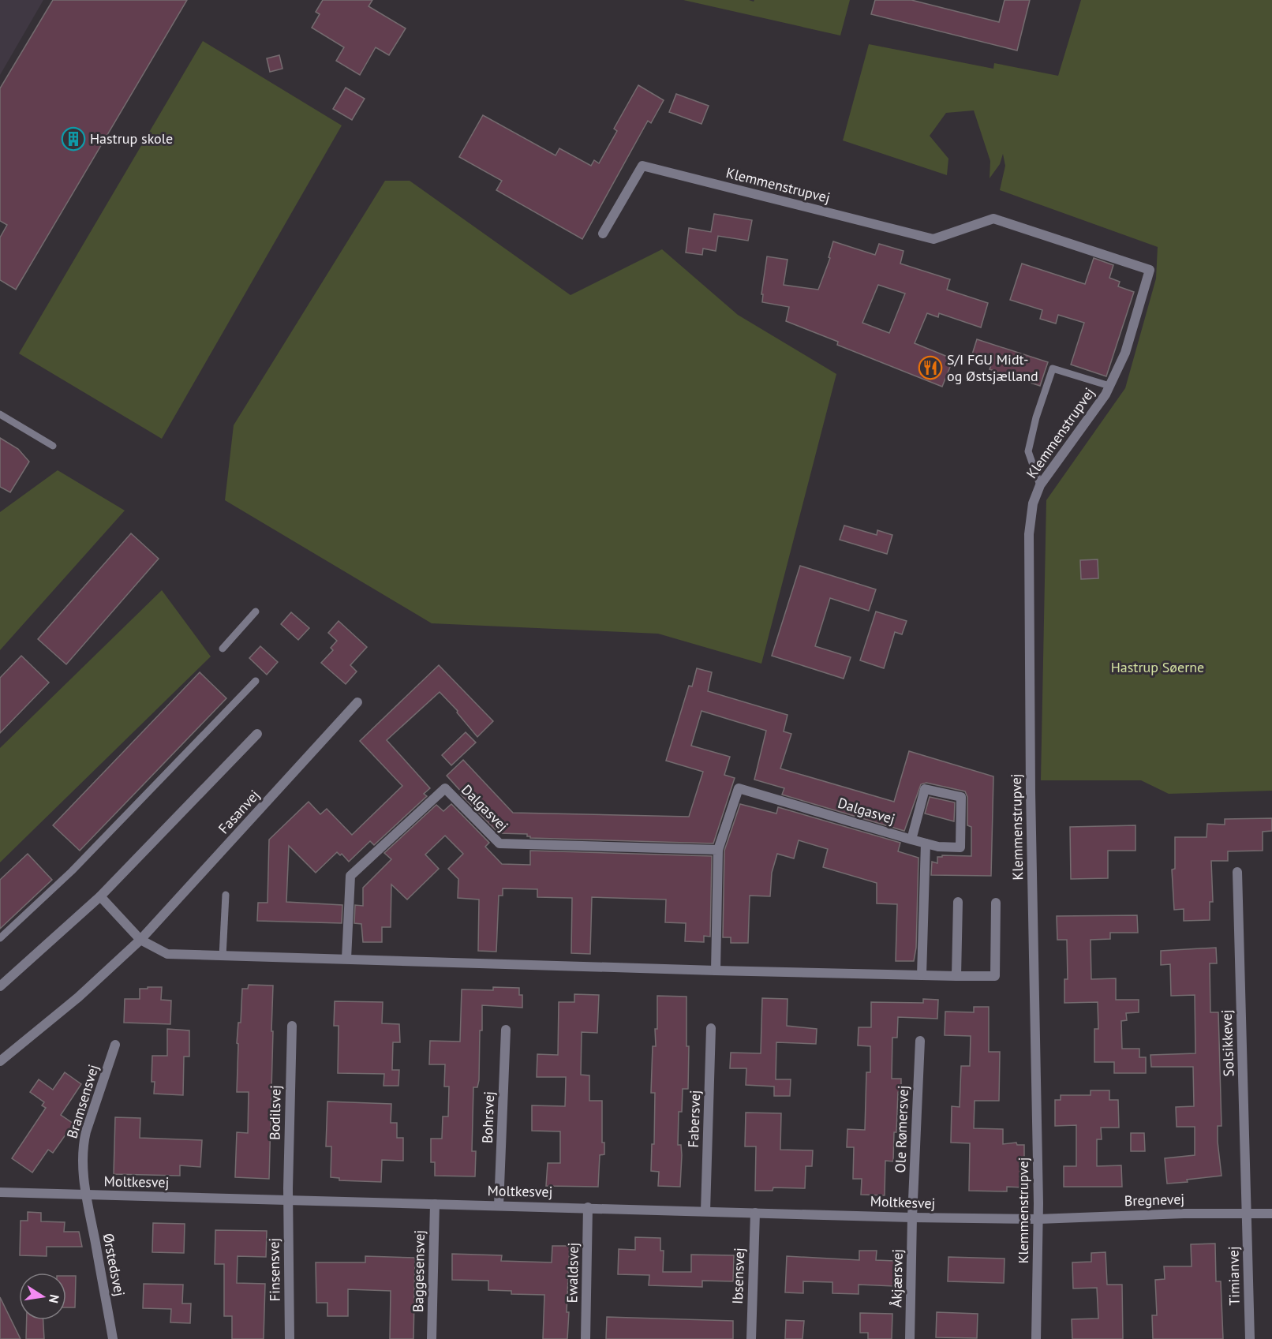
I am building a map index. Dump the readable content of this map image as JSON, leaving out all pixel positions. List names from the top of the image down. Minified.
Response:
{"streets":{"street":["Klemmenstrupvej","Dalgasvej","Fasanvej","Solsikkevej","Bramsensvej","Bodilsvej","Bohrsvej","Fabersvej","Ole Rømersvej","Moltkesvej","Bregnevej","Ørstedsvej","Finsensvej","Baggesensvej","Ewaldsvej","Ibsensvej","Timianvej","Åkjærsvej"]},"crossings":[["Klemmenstrupvej","Moltkesvej"],["Klemmenstrupvej","Bregnevej"],["Solsikkevej","Bregnevej"],["Solsikkevej","Timianvej"],["Bramsensvej","Moltkesvej"],["Bramsensvej","Ørstedsvej"],["Bodilsvej","Moltkesvej"],["Bodilsvej","Finsensvej"],["Bohrsvej","Moltkesvej"],["Fabersvej","Moltkesvej"],["Ole Rømersvej","Moltkesvej"],["Ole Rømersvej","Åkjærsvej"],["Moltkesvej","Bregnevej"],["Moltkesvej","Ørstedsvej"],["Moltkesvej","Finsensvej"],["Moltkesvej","Baggesensvej"],["Moltkesvej","Ewaldsvej"],["Moltkesvej","Ibsensvej"],["Moltkesvej","Åkjærsvej"],["Bregnevej","Timianvej"]],"parks":["Hastrup Søerne"],"places":{"building":["Hastrup skole"],"restaurant":["S/I FGU Midt- og Østsjælland"]},"north":"right"}
